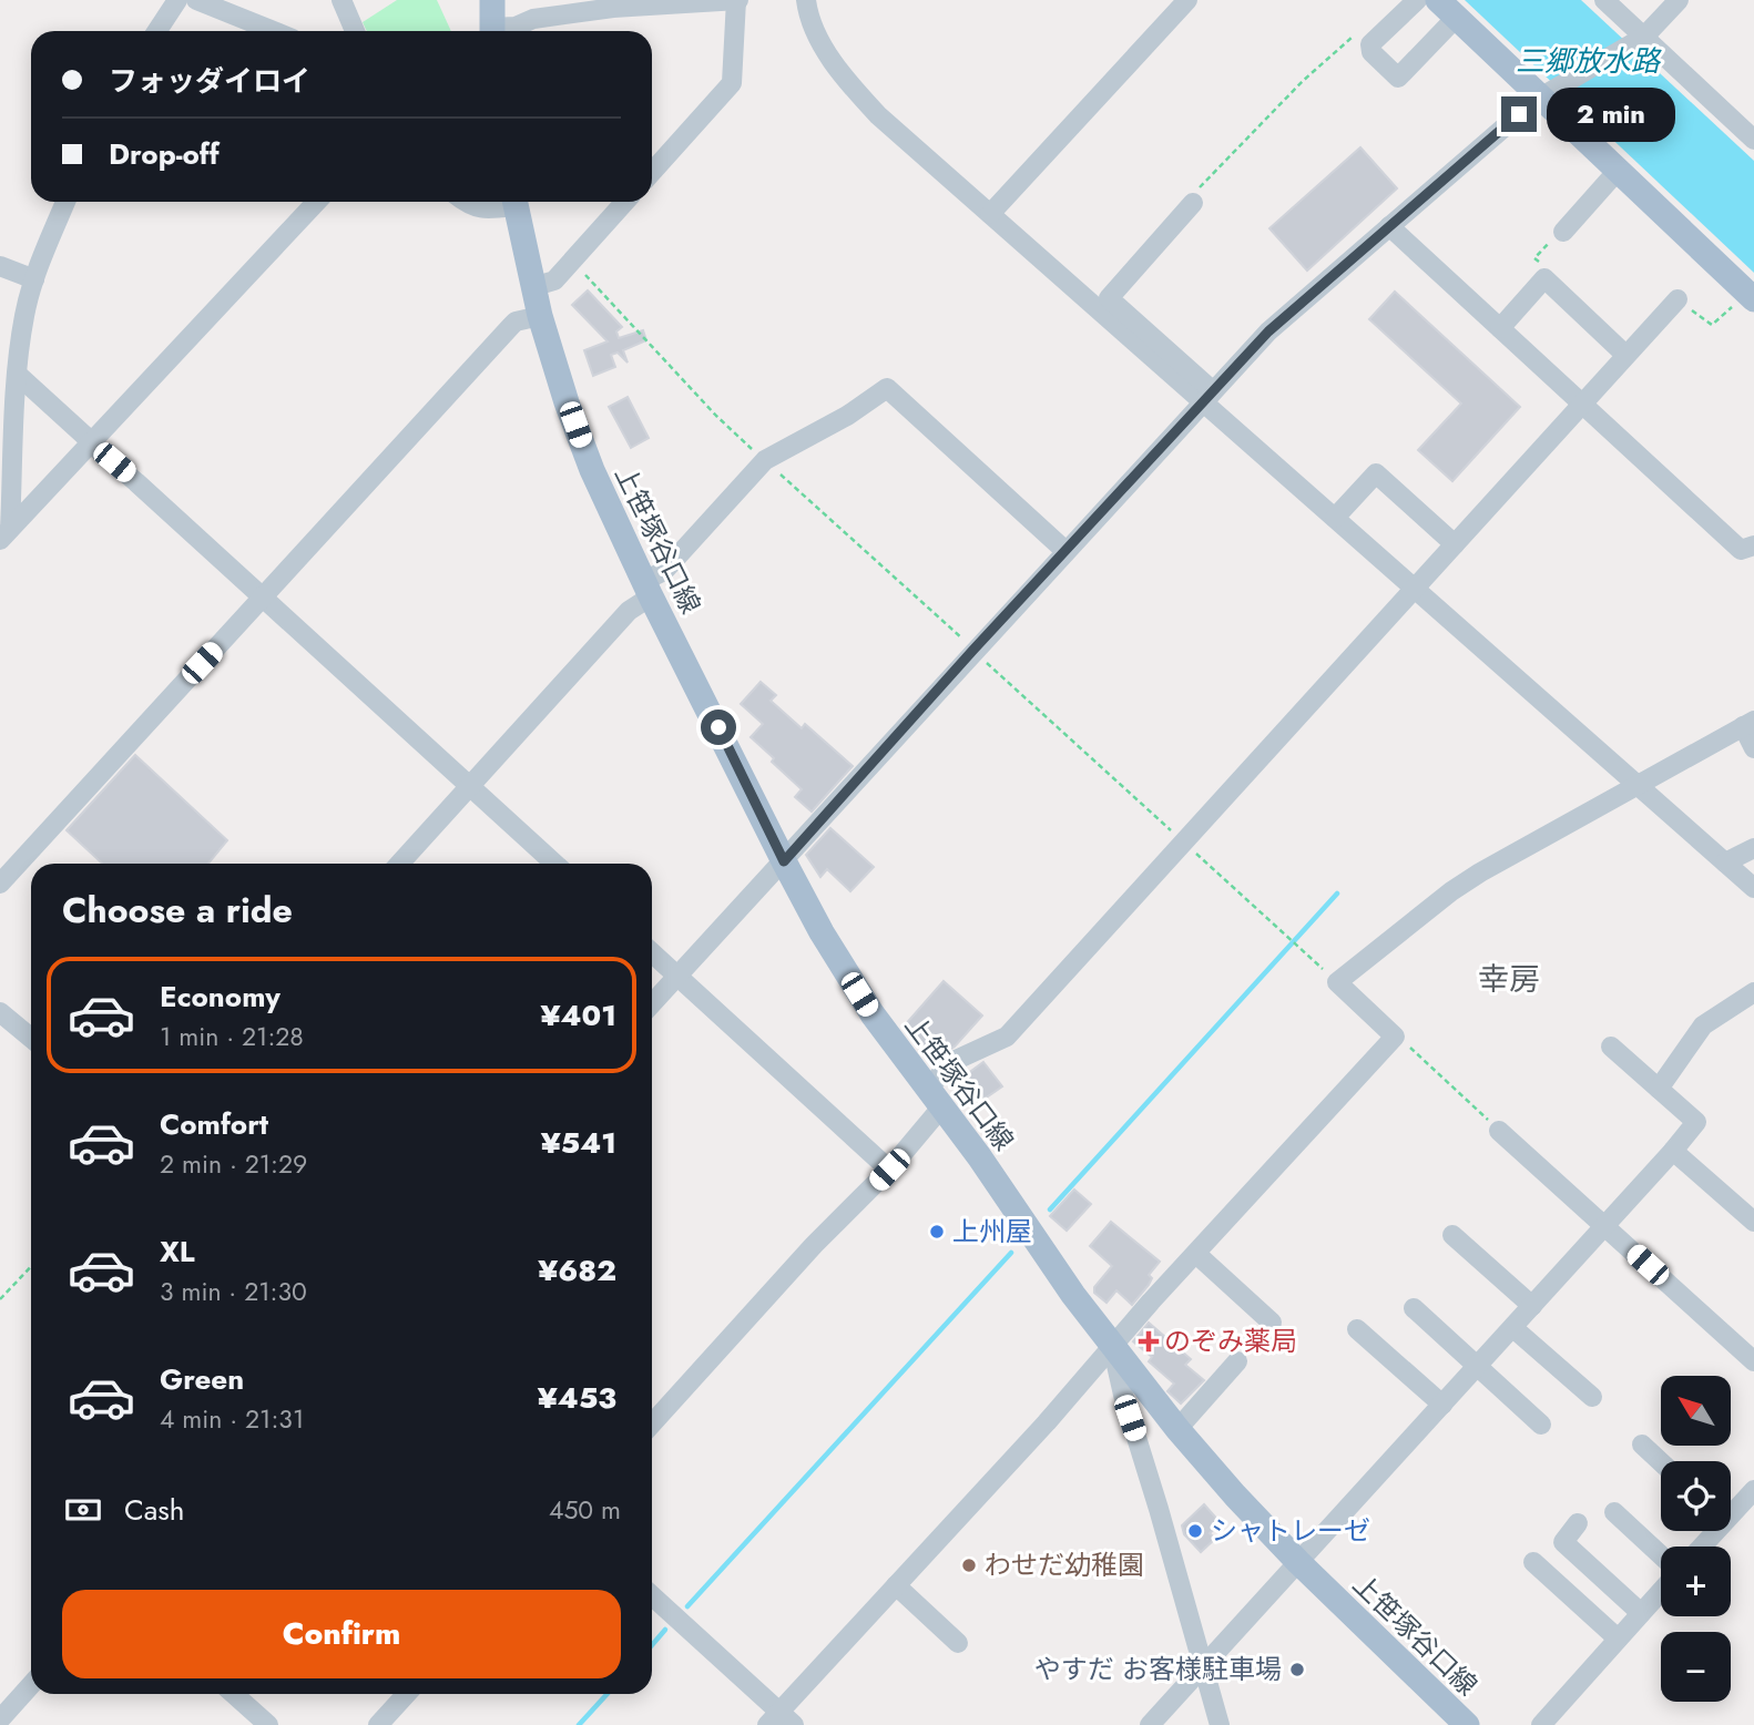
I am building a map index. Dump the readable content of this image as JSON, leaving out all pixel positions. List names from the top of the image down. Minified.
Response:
{"streets":{"main road":["上笹塚谷口線"]},"districts":["幸房"],"water":["三郷放水路"],"places":{"other":["上州屋","シャトレーゼ","わせだ幼稚園","やすだ お客様駐車場"],"health":["のぞみ薬局"]},"north":"top left","page":{"banner":["フォッダイロイ","Drop-off"],"bubble":"2 min","heading":"Choose a ride","list":[{"name":"Economy","note":"1 min · 21:28","value":"¥401"},{"name":"Comfort","note":"2 min · 21:29","value":"¥541"},{"name":"XL","note":"3 min · 21:30","value":"¥682"},{"name":"Green","note":"4 min · 21:31","value":"¥453"}],"map_buttons":["+","−"],"pay":["Cash","450 m"],"buttons":"Confirm"}}
